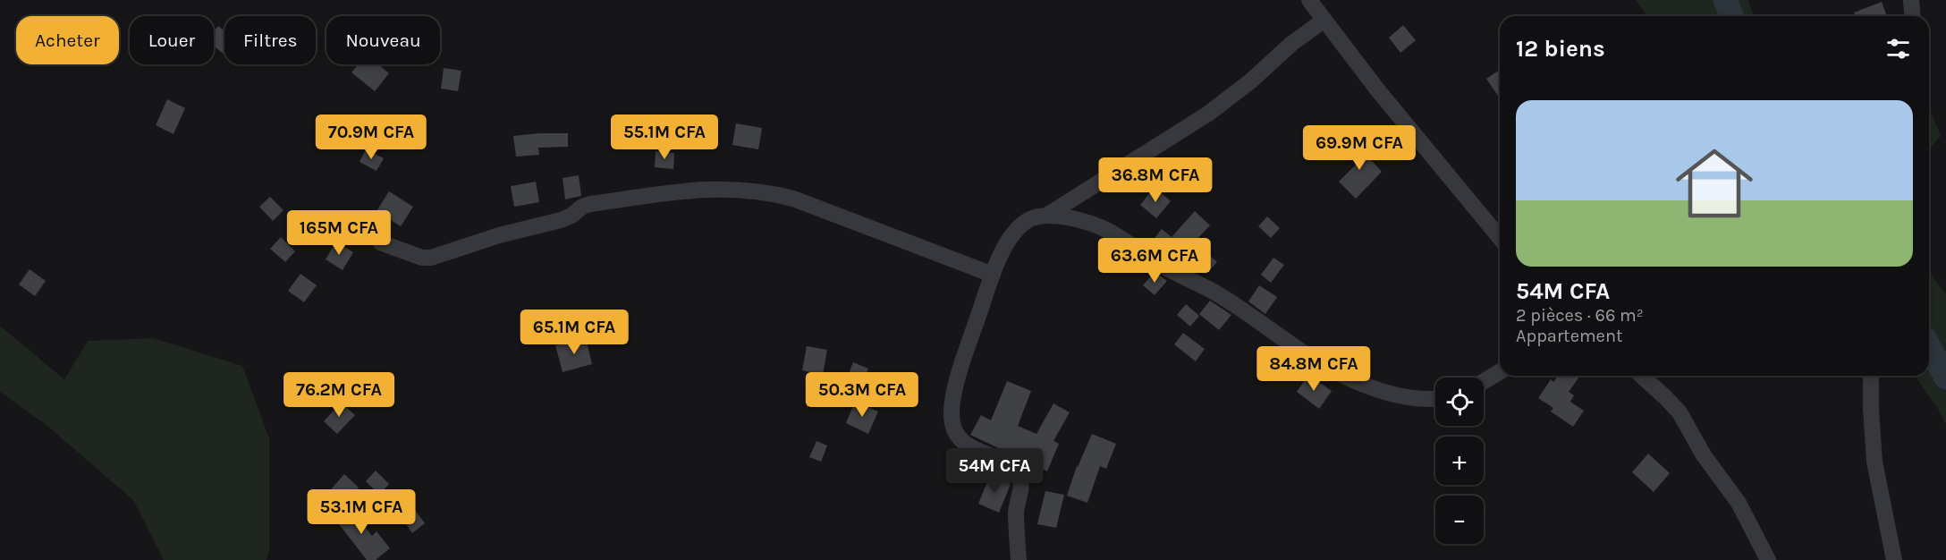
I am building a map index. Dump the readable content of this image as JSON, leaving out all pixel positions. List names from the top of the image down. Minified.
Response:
{"page":{"chip":["Acheter","Louer","Filtres","Nouveau"],"heading":"12 biens","list":[{"name":"54M CFA","note":"2 pièces · 66 m² · Appartement"}],"price":["70.9M CFA","55.1M CFA","69.9M CFA","36.8M CFA","165M CFA","63.6M CFA","65.1M CFA","84.8M CFA","76.2M CFA","50.3M CFA","54M CFA","53.1M CFA"],"map_buttons":["+","−"]}}
